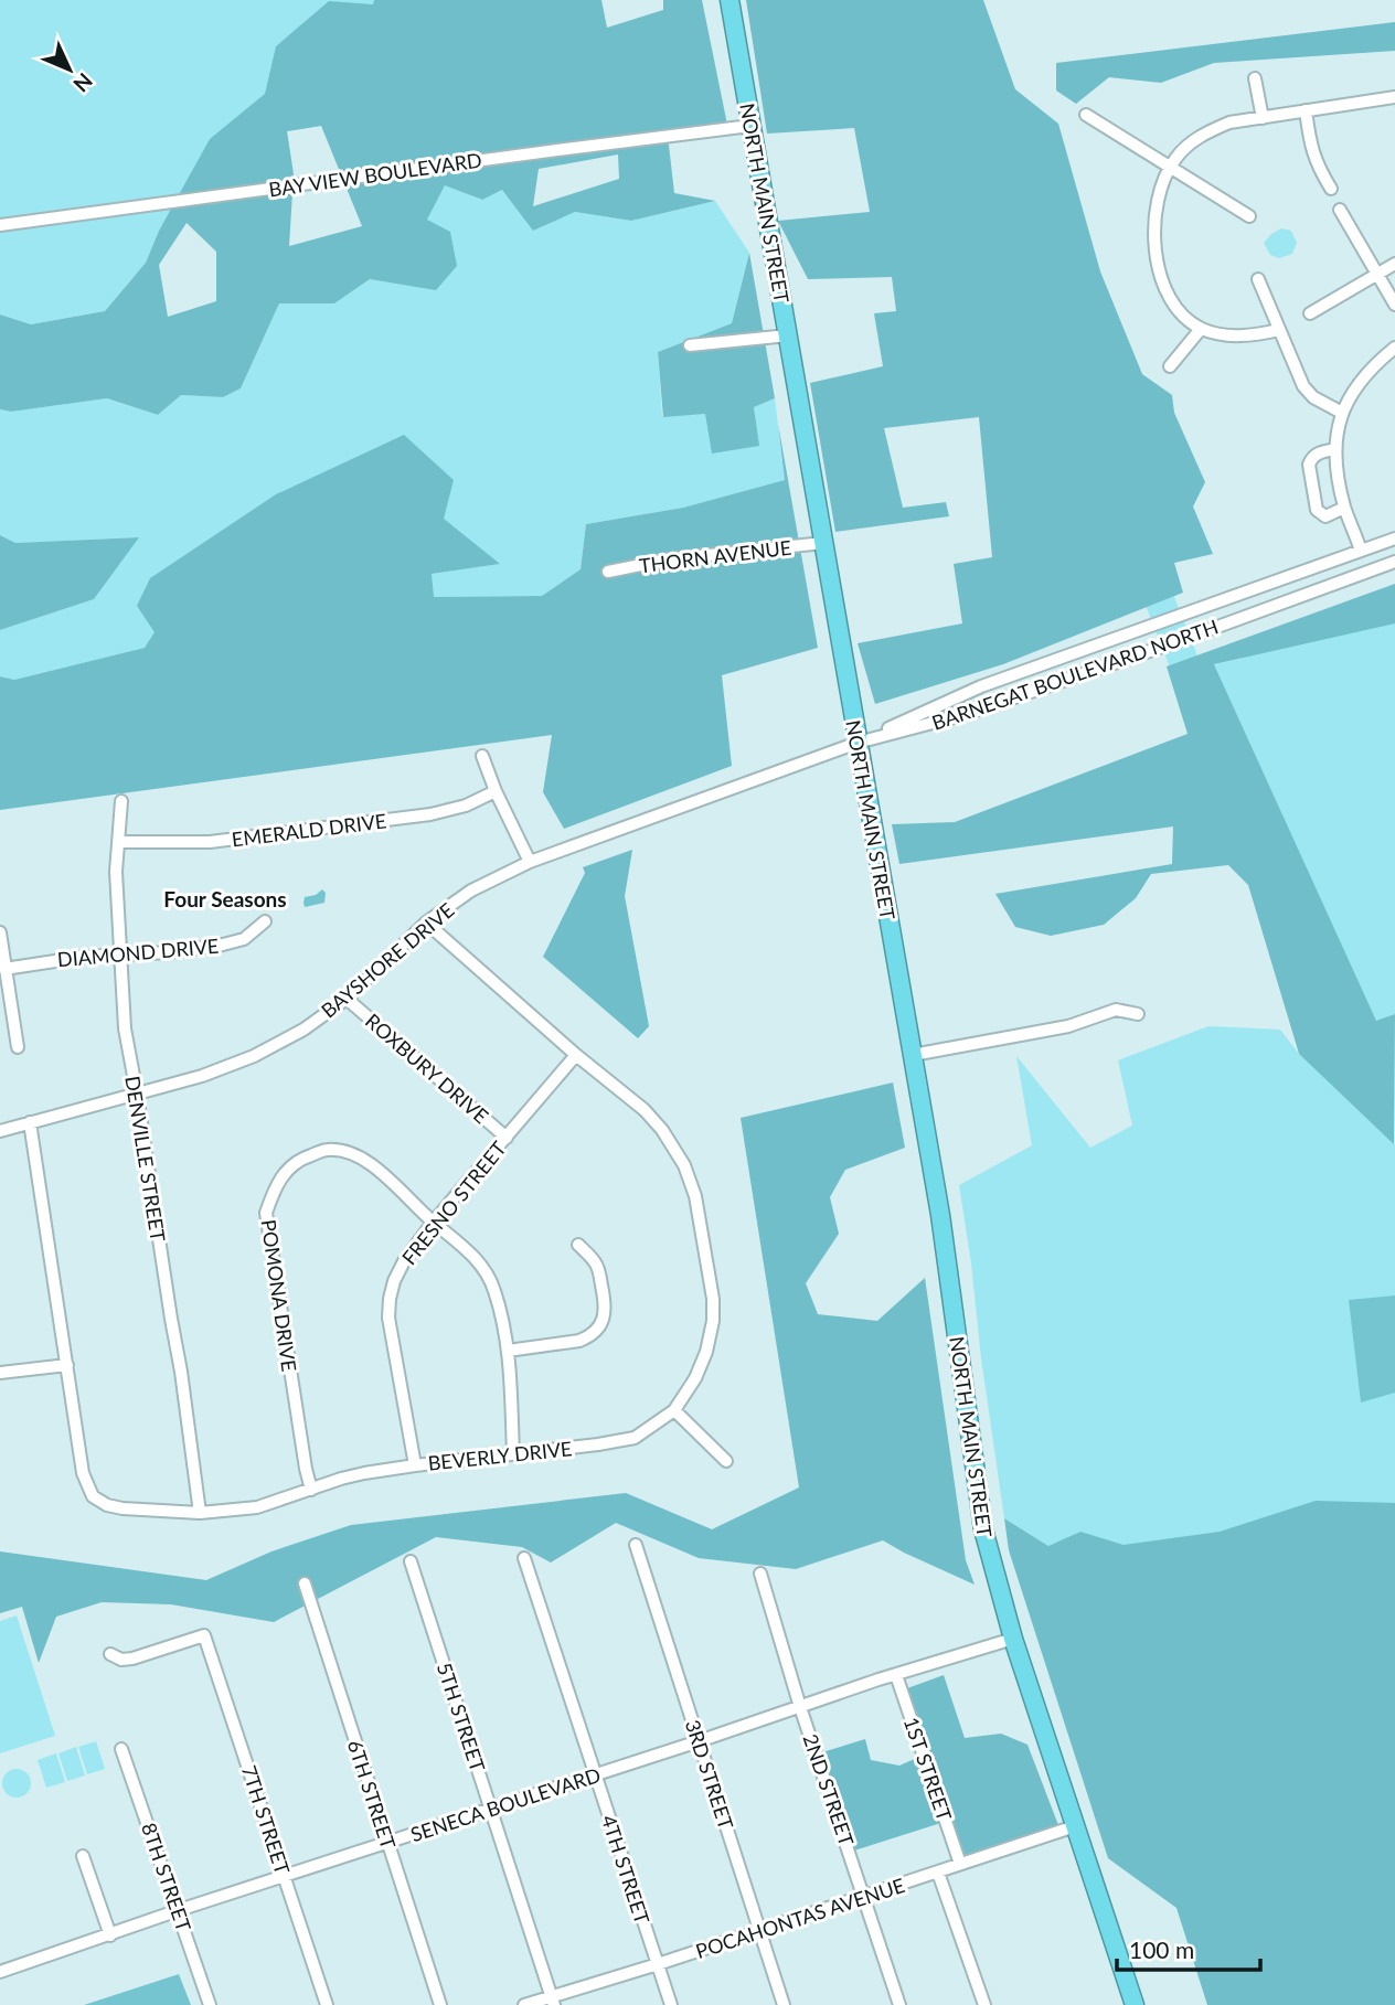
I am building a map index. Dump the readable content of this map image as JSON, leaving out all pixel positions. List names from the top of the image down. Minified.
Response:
{"streets":{"highway":["NORTH MAIN STREET"],"street":["BAY VIEW BOULEVARD","THORN AVENUE","BARNEGAT BOULEVARD NORTH","EMERALD DRIVE","DIAMOND DRIVE","BAYSHORE DRIVE","ROXBURY DRIVE","DENVILLE STREET","FRESNO STREET","POMONA DRIVE","BEVERLY DRIVE","5TH STREET","1ST STREET","3RD STREET","2ND STREET","6TH STREET","SENECA BOULEVARD","7TH STREET","4TH STREET","8TH STREET","POCAHONTAS AVENUE"]},"crossings":[["BAY VIEW BOULEVARD","NORTH MAIN STREET"],["NORTH MAIN STREET","THORN AVENUE"],["NORTH MAIN STREET","BARNEGAT BOULEVARD NORTH"],["NORTH MAIN STREET","BAYSHORE DRIVE"],["NORTH MAIN STREET","SENECA BOULEVARD"],["NORTH MAIN STREET","POCAHONTAS AVENUE"],["BARNEGAT BOULEVARD NORTH","BAYSHORE DRIVE"],["EMERALD DRIVE","DENVILLE STREET"],["DIAMOND DRIVE","DENVILLE STREET"],["BAYSHORE DRIVE","ROXBURY DRIVE"],["BAYSHORE DRIVE","DENVILLE STREET"],["BAYSHORE DRIVE","BEVERLY DRIVE"],["ROXBURY DRIVE","FRESNO STREET"],["DENVILLE STREET","BEVERLY DRIVE"],["FRESNO STREET","POMONA DRIVE"],["FRESNO STREET","BEVERLY DRIVE"],["POMONA DRIVE","BEVERLY DRIVE"],["5TH STREET","SENECA BOULEVARD"],["5TH STREET","POCAHONTAS AVENUE"],["1ST STREET","SENECA BOULEVARD"],["1ST STREET","POCAHONTAS AVENUE"],["3RD STREET","SENECA BOULEVARD"],["3RD STREET","POCAHONTAS AVENUE"],["2ND STREET","SENECA BOULEVARD"],["2ND STREET","POCAHONTAS AVENUE"],["6TH STREET","SENECA BOULEVARD"],["SENECA BOULEVARD","7TH STREET"],["SENECA BOULEVARD","4TH STREET"],["SENECA BOULEVARD","8TH STREET"],["4TH STREET","POCAHONTAS AVENUE"]],"districts":["Four Seasons"],"scale_bar":"100 m","north":"bottom right"}
